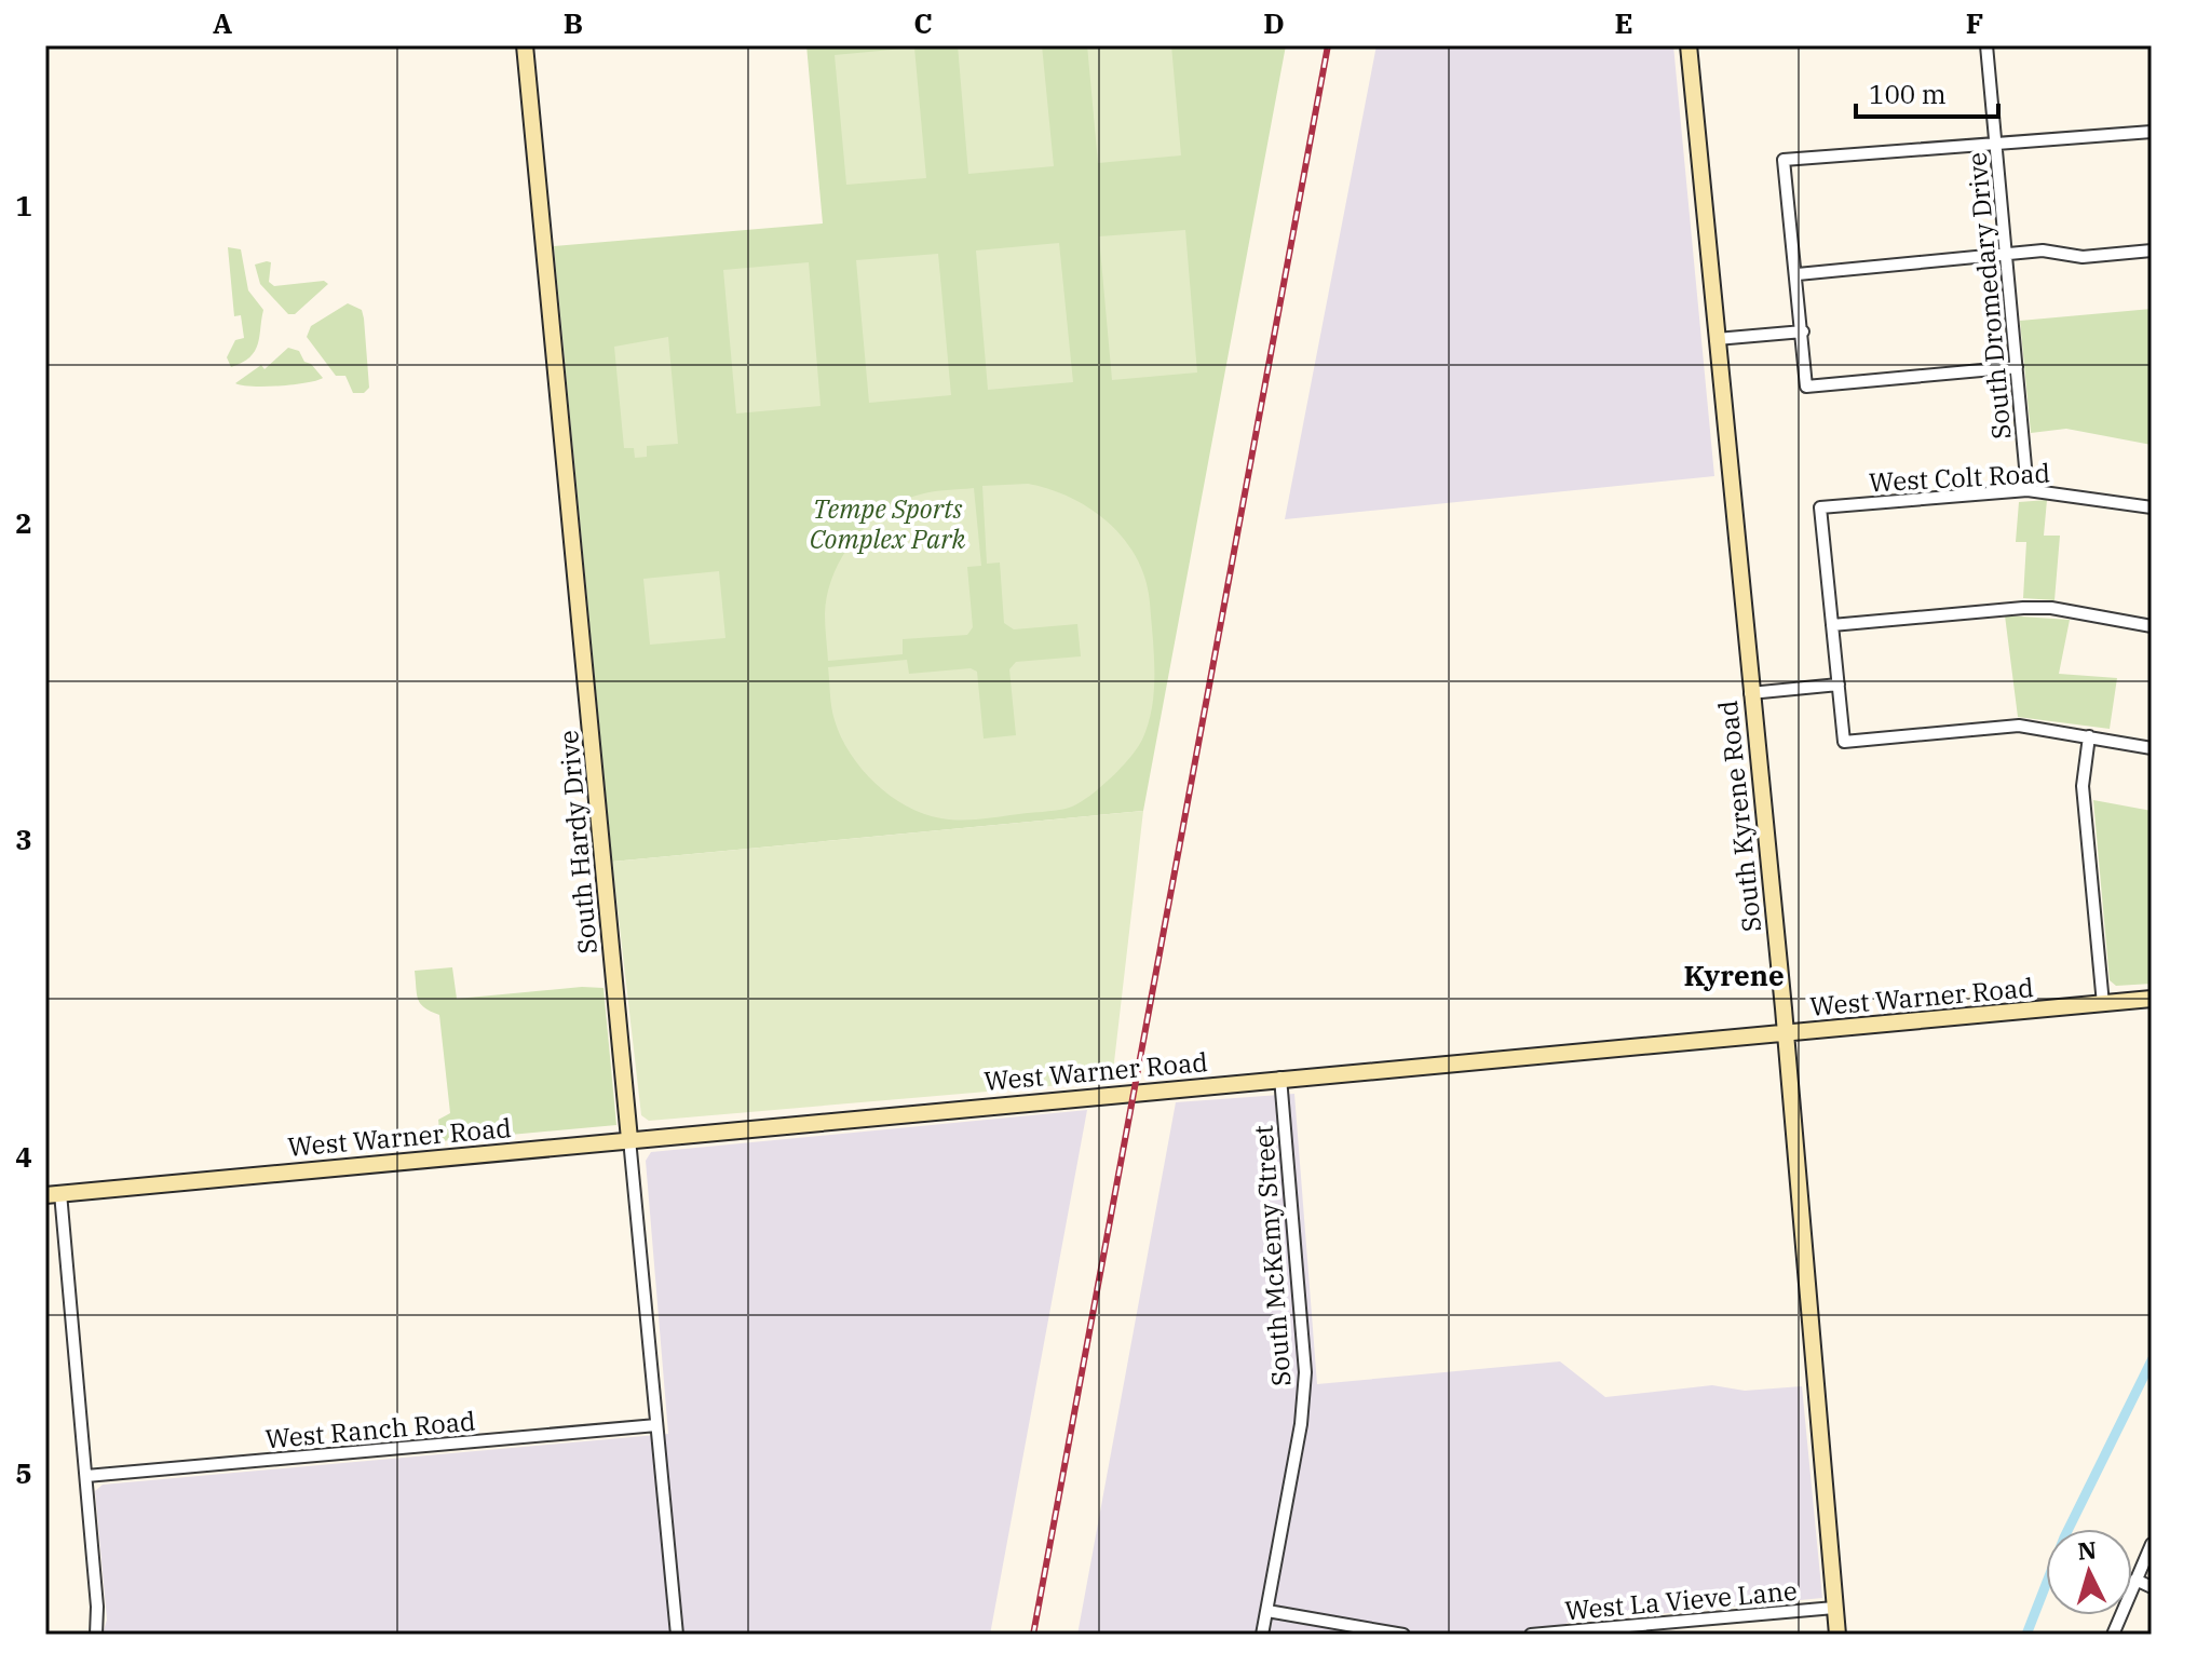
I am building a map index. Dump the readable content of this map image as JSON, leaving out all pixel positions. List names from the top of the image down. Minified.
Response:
{"streets":{"main road":["South Kyrene Road","South Hardy Drive","West Warner Road"],"street":["South Dromedary Drive","West Colt Road","South McKemy Street","West Ranch Road","West La Vieve Lane"]},"crossings":[["South Dromedary Drive","West Colt Road"],["South Kyrene Road","West Warner Road"],["South Kyrene Road","West La Vieve Lane"],["South Hardy Drive","West Warner Road"],["South Hardy Drive","West Ranch Road"],["West Warner Road","South McKemy Street"]],"districts":["Kyrene"],"parks":["Tempe Sports Complex Park"],"scale_bar":"100 m","north":"top","grid":{"columns":["A","B","C","D","E","F"],"rows":["1","2","3","4","5"]}}
